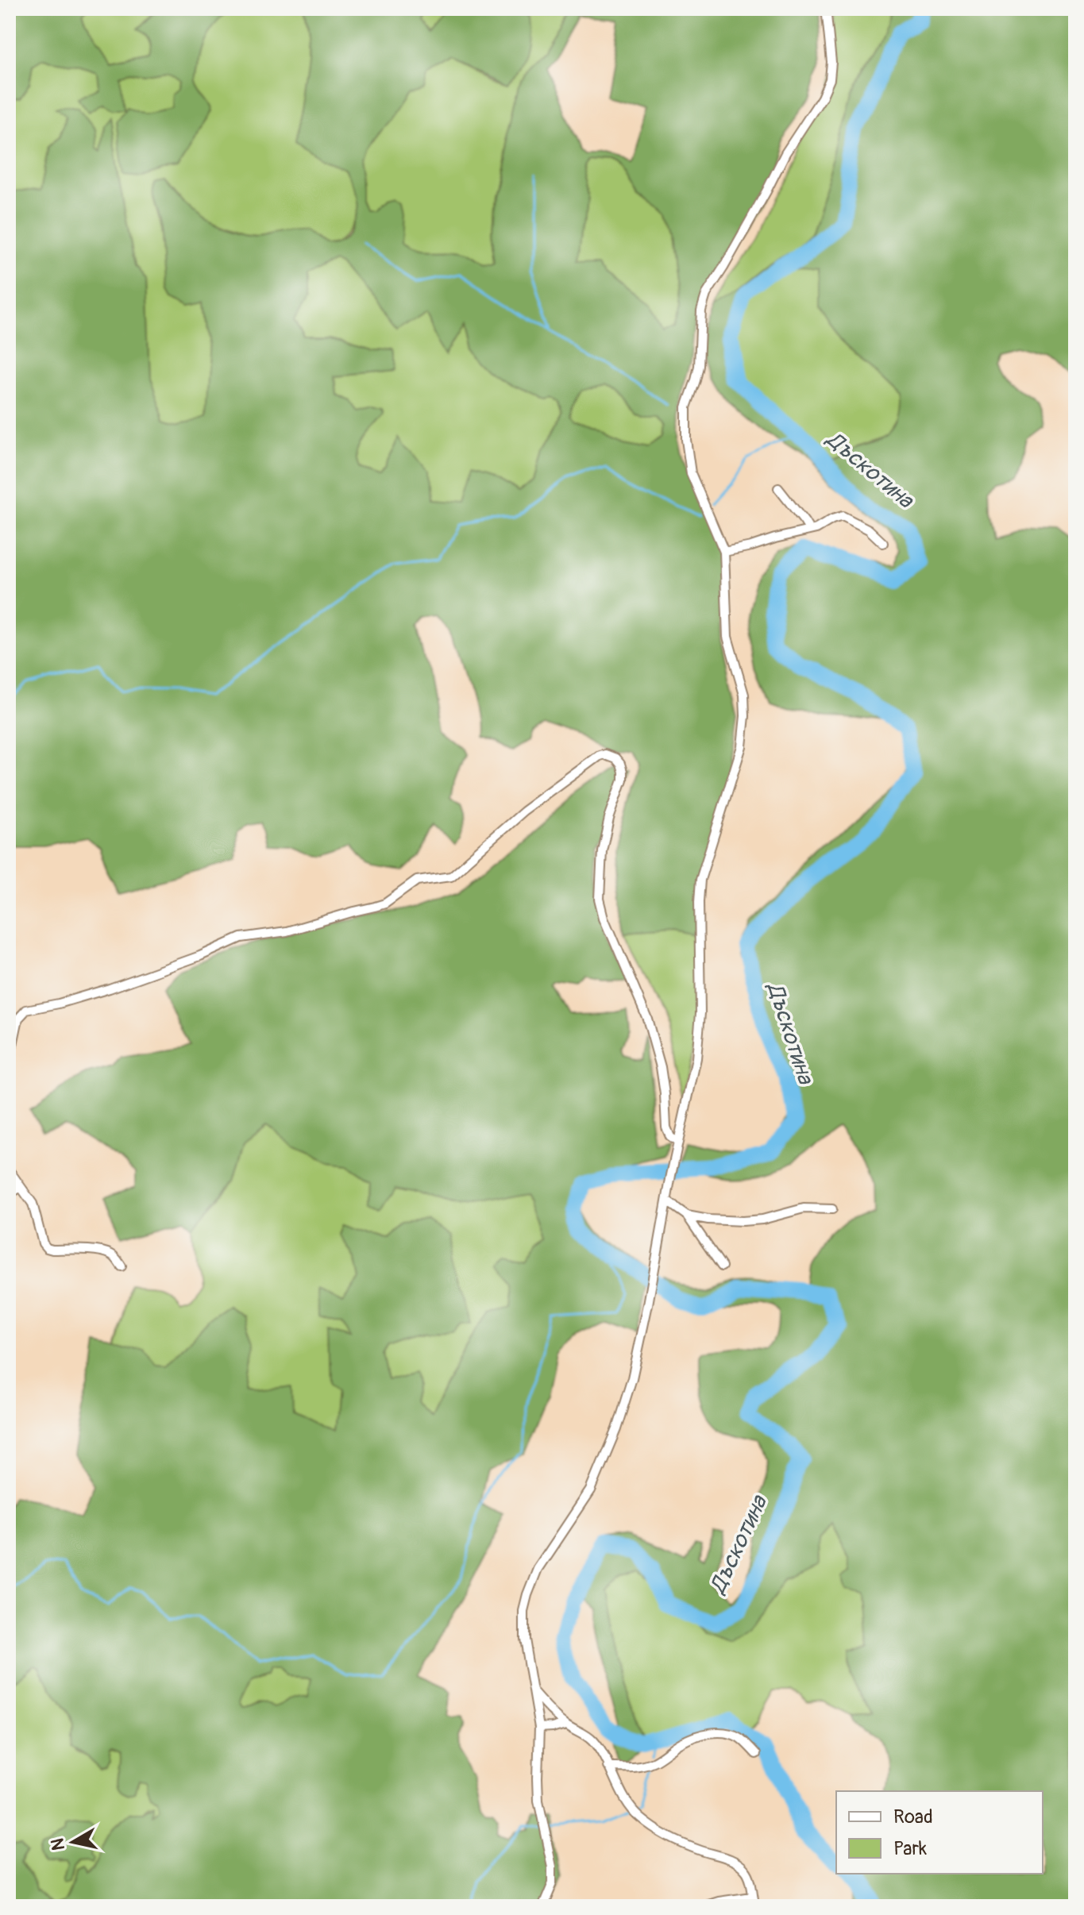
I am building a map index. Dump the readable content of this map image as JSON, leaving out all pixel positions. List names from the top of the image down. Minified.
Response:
{"water":["Дъскотина"],"legend":["Road","Park"],"north":"left"}
